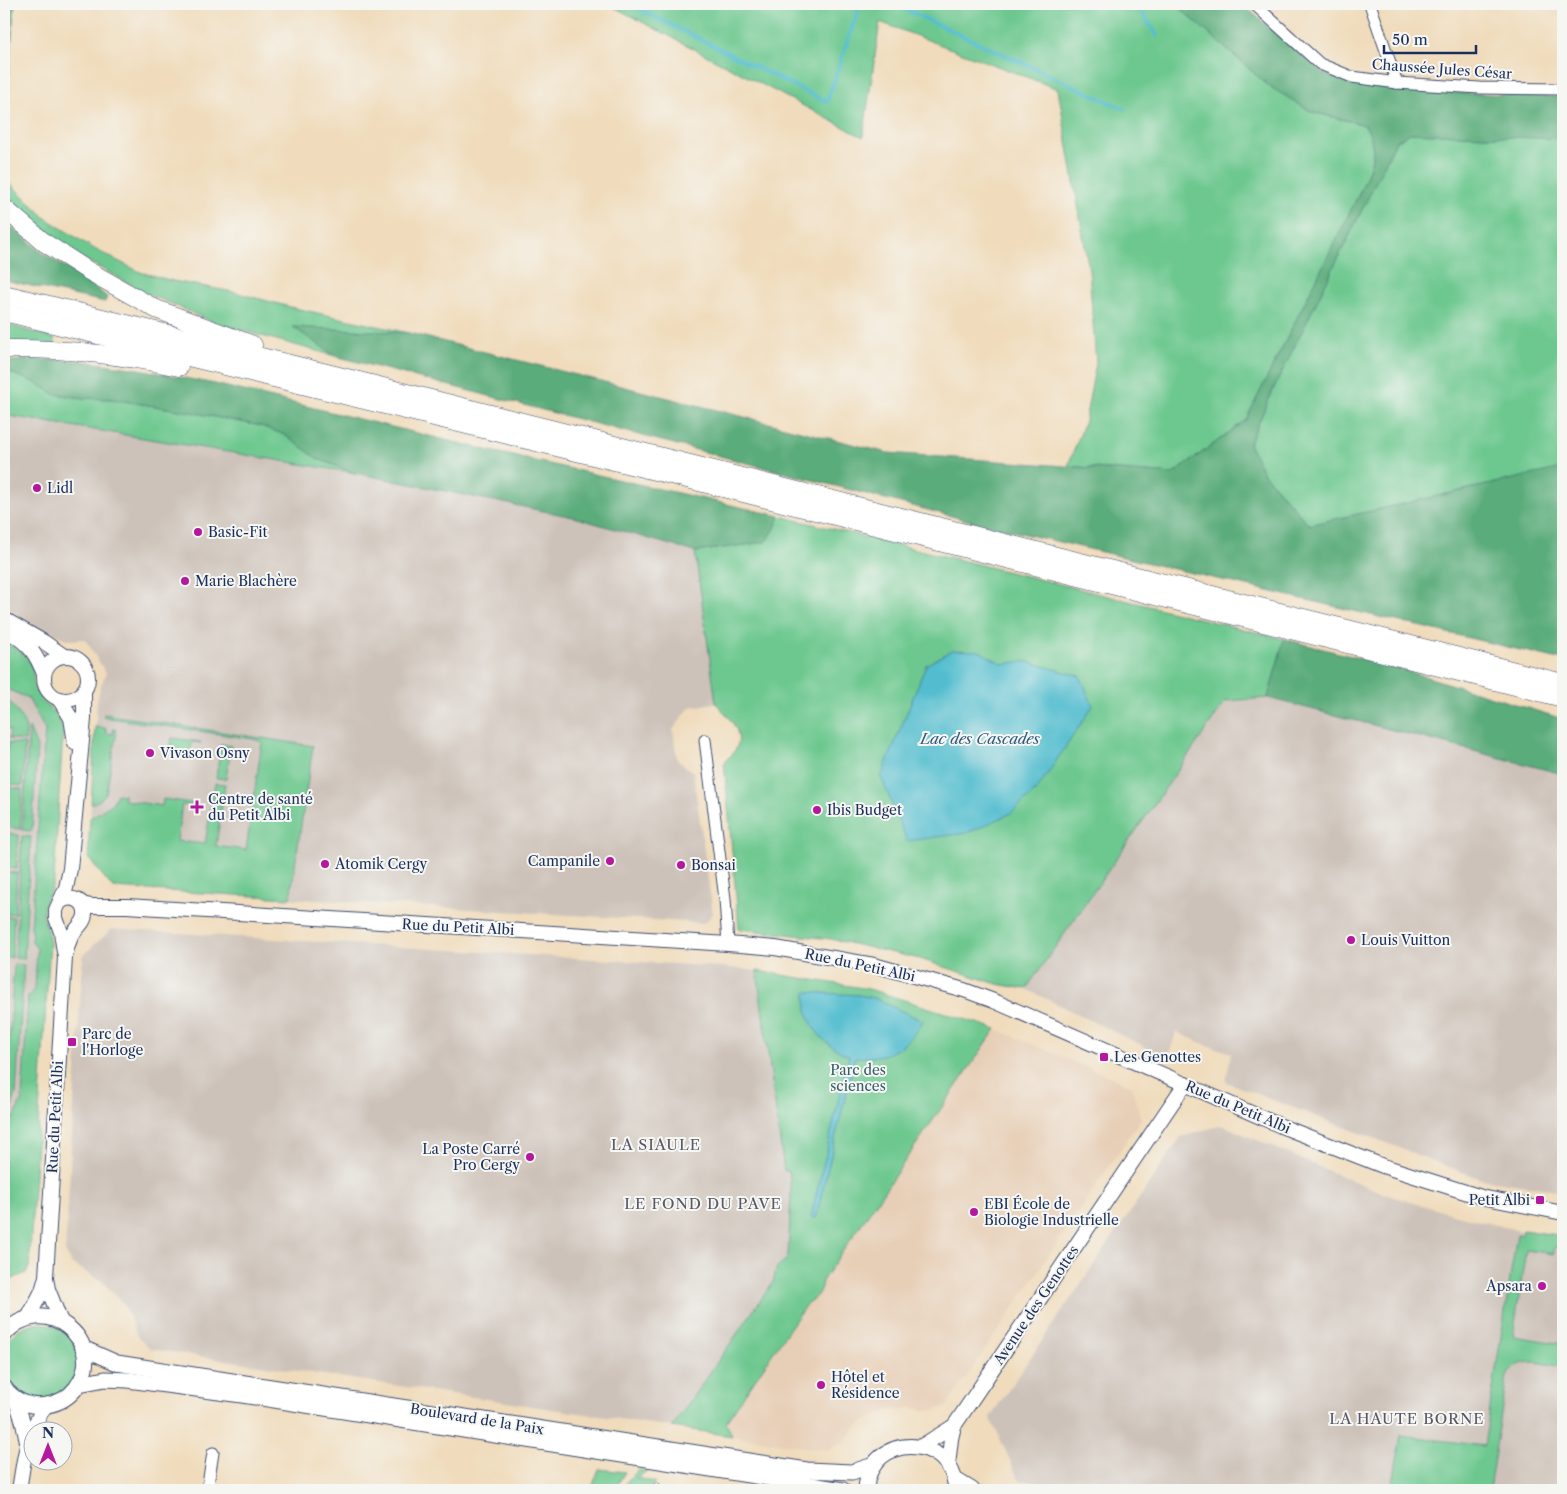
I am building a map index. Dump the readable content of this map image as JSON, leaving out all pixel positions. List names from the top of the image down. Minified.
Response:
{"streets":{"main road":["Boulevard de la Paix"],"street":["Chaussée Jules César","Rue du Petit Albi","Avenue des Genottes"]},"crossings":[["Rue du Petit Albi","Avenue des Genottes"]],"districts":["LA SIAULE","LE FOND DU PAVE","LA HAUTE BORNE"],"water":["Lac des Cascades"],"parks":["Parc des sciences"],"places":{"other":["Lidl","Basic-Fit","Marie Blachère","Vivason Osny","Ibis Budget","Campanile","Atomik Cergy","Bonsai","Louis Vuitton","La Poste Carré Pro Cergy","EBI École de Biologie Industrielle","Apsara","Hôtel et Résidence"],"health":["Centre de santé du Petit Albi"],"transit":["Parc de l'Horloge","Les Genottes","Petit Albi"]},"scale_bar":"50 m","north":"top"}
